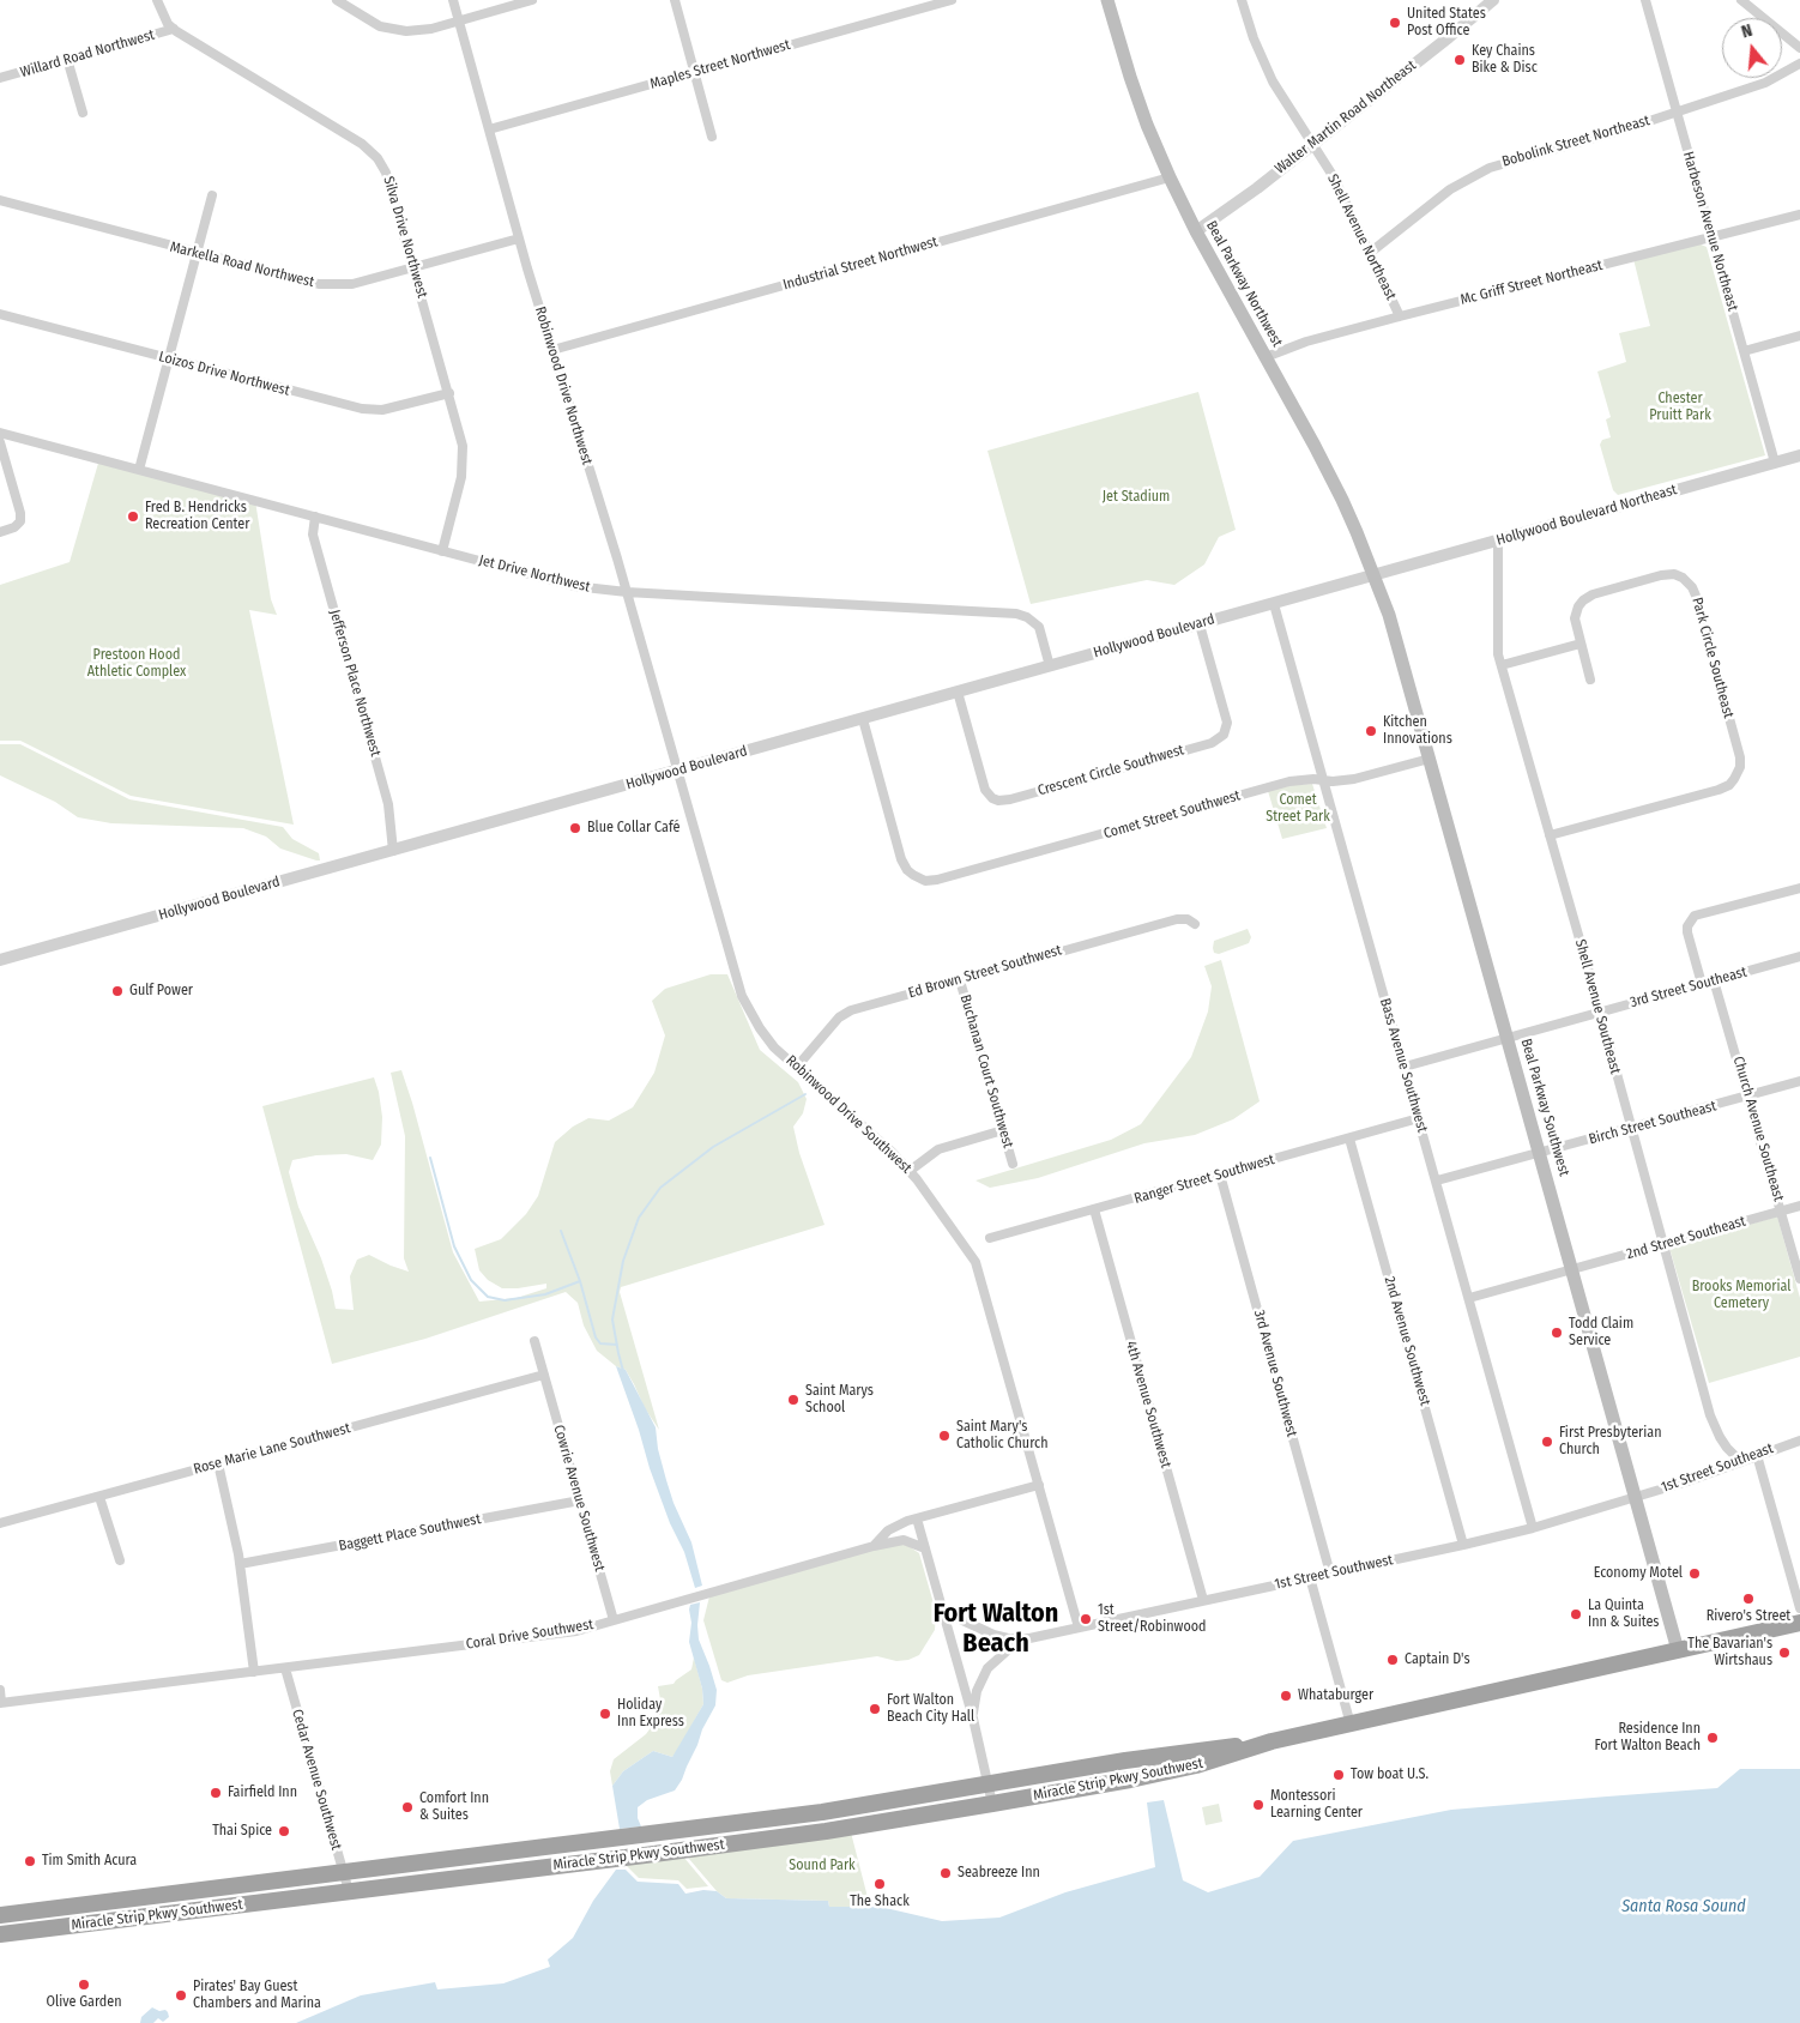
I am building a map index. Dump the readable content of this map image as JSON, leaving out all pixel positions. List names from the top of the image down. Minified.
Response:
{"streets":{"highway":["Miracle Strip Pkwy Southwest"],"main road":["Beal Parkway Northwest","Beal Parkway Southwest"],"street":["Willard Road Northwest","Maples Street Northwest","Walter Martin Road Northeast","Bobolink Street Northeast","Harbeson Avenue Northeast","Silva Drive Northwest","Shell Avenue Northeast","Industrial Street Northwest","Markella Road Northwest","Mc Griff Street Northeast","Loizos Drive Northwest","Robinwood Drive Northwest","Hollywood Boulevard Northeast","Jet Drive Northwest","Hollywood Boulevard","Park Circle Southeast","Jefferson Place Northwest","Crescent Circle Southwest","Comet Street Southwest","Ed Brown Street Southwest","3rd Street Southeast","Shell Avenue Southeast","Bass Avenue Southwest","Buchanan Court Southwest","Robinwood Drive Southwest","Birch Street Southeast","Church Avenue Southeast","Ranger Street Southwest","2nd Street Southeast","2nd Avenue Southwest","3rd Avenue Southwest","4th Avenue Southwest","Rose Marie Lane Southwest","1st Street Southeast","Cowrie Avenue Southwest","Baggett Place Southwest","1st Street Southwest","Coral Drive Southwest","Cedar Avenue Southwest"]},"crossings":[["Willard Road Northwest","Silva Drive Northwest"],["Maples Street Northwest","Robinwood Drive Northwest"],["Walter Martin Road Northeast","Shell Avenue Northeast"],["Walter Martin Road Northeast","Beal Parkway Northwest"],["Bobolink Street Northeast","Harbeson Avenue Northeast"],["Bobolink Street Northeast","Shell Avenue Northeast"],["Harbeson Avenue Northeast","Mc Griff Street Northeast"],["Harbeson Avenue Northeast","Hollywood Boulevard Northeast"],["Silva Drive Northwest","Markella Road Northwest"],["Silva Drive Northwest","Loizos Drive Northwest"],["Silva Drive Northwest","Jet Drive Northwest"],["Shell Avenue Northeast","Mc Griff Street Northeast"],["Industrial Street Northwest","Beal Parkway Northwest"],["Industrial Street Northwest","Robinwood Drive Northwest"],["Markella Road Northwest","Robinwood Drive Northwest"],["Mc Griff Street Northeast","Beal Parkway Northwest"],["Beal Parkway Northwest","Hollywood Boulevard Northeast"],["Beal Parkway Northwest","Hollywood Boulevard"],["Beal Parkway Northwest","Beal Parkway Southwest"],["Robinwood Drive Northwest","Jet Drive Northwest"],["Robinwood Drive Northwest","Hollywood Boulevard"],["Robinwood Drive Northwest","Robinwood Drive Southwest"],["Hollywood Boulevard Northeast","Hollywood Boulevard"],["Hollywood Boulevard Northeast","Shell Avenue Southeast"],["Hollywood Boulevard Northeast","Beal Parkway Southwest"],["Jet Drive Northwest","Hollywood Boulevard"],["Jet Drive Northwest","Jefferson Place Northwest"],["Hollywood Boulevard","Jefferson Place Northwest"],["Hollywood Boulevard","Crescent Circle Southwest"],["Hollywood Boulevard","Comet Street Southwest"],["Hollywood Boulevard","Bass Avenue Southwest"],["Hollywood Boulevard","Beal Parkway Southwest"],["Hollywood Boulevard","Robinwood Drive Southwest"],["Park Circle Southeast","Shell Avenue Southeast"],["Comet Street Southwest","Bass Avenue Southwest"],["Comet Street Southwest","Beal Parkway Southwest"],["Ed Brown Street Southwest","Buchanan Court Southwest"],["Ed Brown Street Southwest","Robinwood Drive Southwest"],["3rd Street Southeast","Shell Avenue Southeast"],["3rd Street Southeast","Bass Avenue Southwest"],["3rd Street Southeast","Beal Parkway Southwest"],["3rd Street Southeast","Church Avenue Southeast"],["Shell Avenue Southeast","Birch Street Southeast"],["Shell Avenue Southeast","2nd Street Southeast"],["Shell Avenue Southeast","1st Street Southeast"],["Bass Avenue Southwest","Birch Street Southeast"],["Bass Avenue Southwest","Ranger Street Southwest"],["Bass Avenue Southwest","2nd Street Southeast"],["Bass Avenue Southwest","1st Street Southwest"],["Beal Parkway Southwest","Birch Street Southeast"],["Beal Parkway Southwest","2nd Street Southeast"],["Beal Parkway Southwest","1st Street Southeast"],["Beal Parkway Southwest","1st Street Southwest"],["Beal Parkway Southwest","Miracle Strip Pkwy Southwest"],["Robinwood Drive Southwest","1st Street Southwest"],["Robinwood Drive Southwest","Coral Drive Southwest"],["Birch Street Southeast","Church Avenue Southeast"],["Church Avenue Southeast","2nd Street Southeast"],["Ranger Street Southwest","2nd Avenue Southwest"],["Ranger Street Southwest","3rd Avenue Southwest"],["Ranger Street Southwest","4th Avenue Southwest"],["2nd Avenue Southwest","1st Street Southwest"],["3rd Avenue Southwest","1st Street Southwest"],["4th Avenue Southwest","1st Street Southwest"],["Rose Marie Lane Southwest","Cowrie Avenue Southwest"],["1st Street Southeast","1st Street Southwest"],["Cowrie Avenue Southwest","Baggett Place Southwest"],["Cowrie Avenue Southwest","Coral Drive Southwest"],["Coral Drive Southwest","Cedar Avenue Southwest"],["Cedar Avenue Southwest","Miracle Strip Pkwy Southwest"]],"districts":["Fort Walton Beach"],"water":["Santa Rosa Sound"],"parks":["Chester Pruitt Park","Jet Stadium","Prestoon Hood Athletic Complex","Comet Street Park","Brooks Memorial Cemetery","Sound Park"],"places":["United States Post Office","Key Chains Bike & Disc","Fred B. Hendricks Recreation Center","Kitchen Innovations","Blue Collar Café","Gulf Power","Todd Claim Service","Saint Marys School","Saint Mary's Catholic Church","First Presbyterian Church","Economy Motel","Rivero's Street","La Quinta Inn & Suites","1st Street/Robinwood","The Bavarian's Wirtshaus","Captain D's","Whataburger","Fort Walton Beach City Hall","Holiday Inn Express","Residence Inn Fort Walton Beach","Tow boat U.S.","Fairfield Inn","Montessori Learning Center","Comfort Inn & Suites","Thai Spice","Tim Smith Acura","Seabreeze Inn","The Shack","Olive Garden","Pirates' Bay Guest Chambers and Marina"],"north":"top"}
